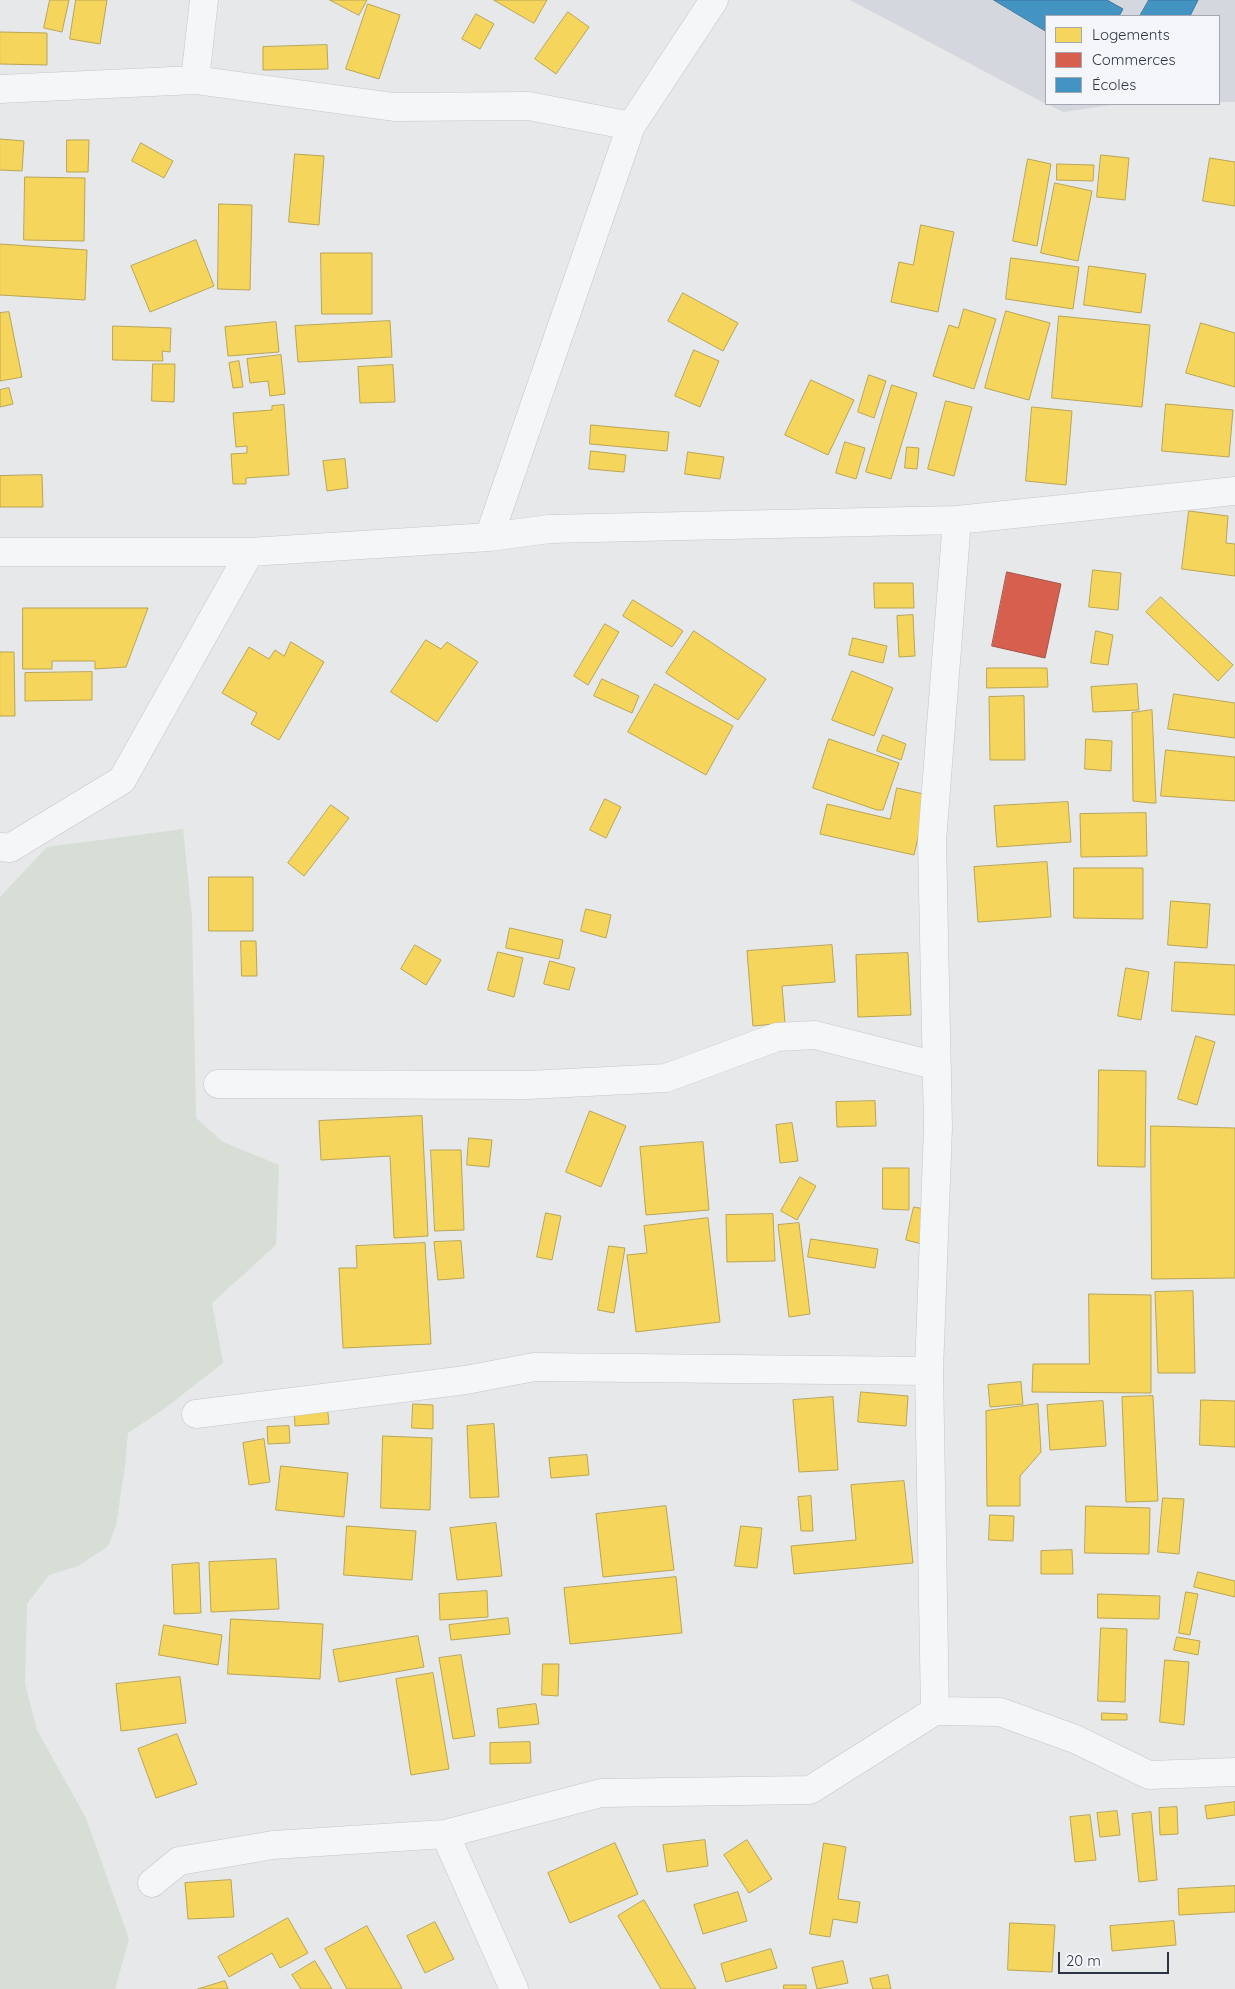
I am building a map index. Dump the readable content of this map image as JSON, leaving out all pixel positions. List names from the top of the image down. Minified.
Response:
{"legend":["Logements","Commerces","Écoles"],"scale_bar":"20 m"}
